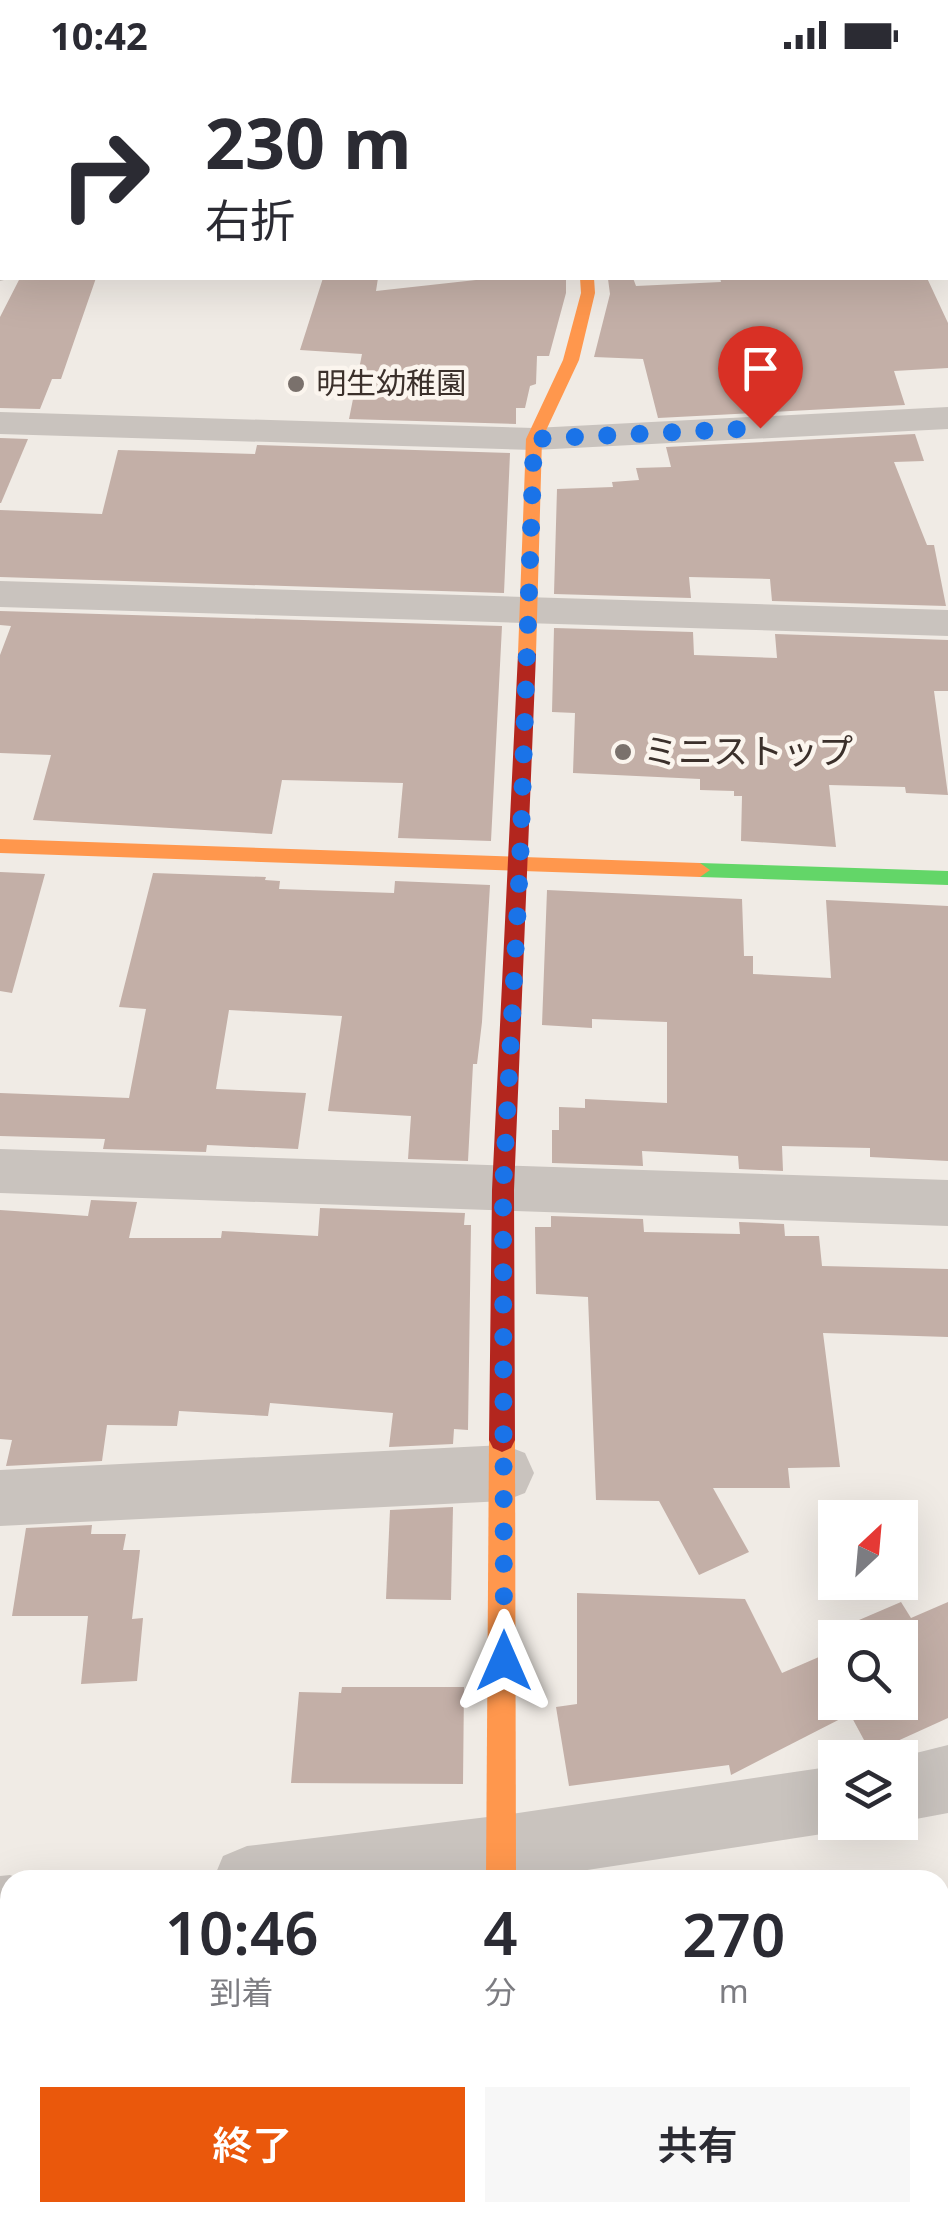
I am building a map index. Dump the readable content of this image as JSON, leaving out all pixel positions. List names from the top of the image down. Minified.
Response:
{"places":["明生幼稚園","ミニストップ"],"north":"top right","page":{"status":"10:42","turn":["230 m","右折"],"eta":["10:46","到着","4","分","270","m"],"buttons":["終了","共有"]}}
